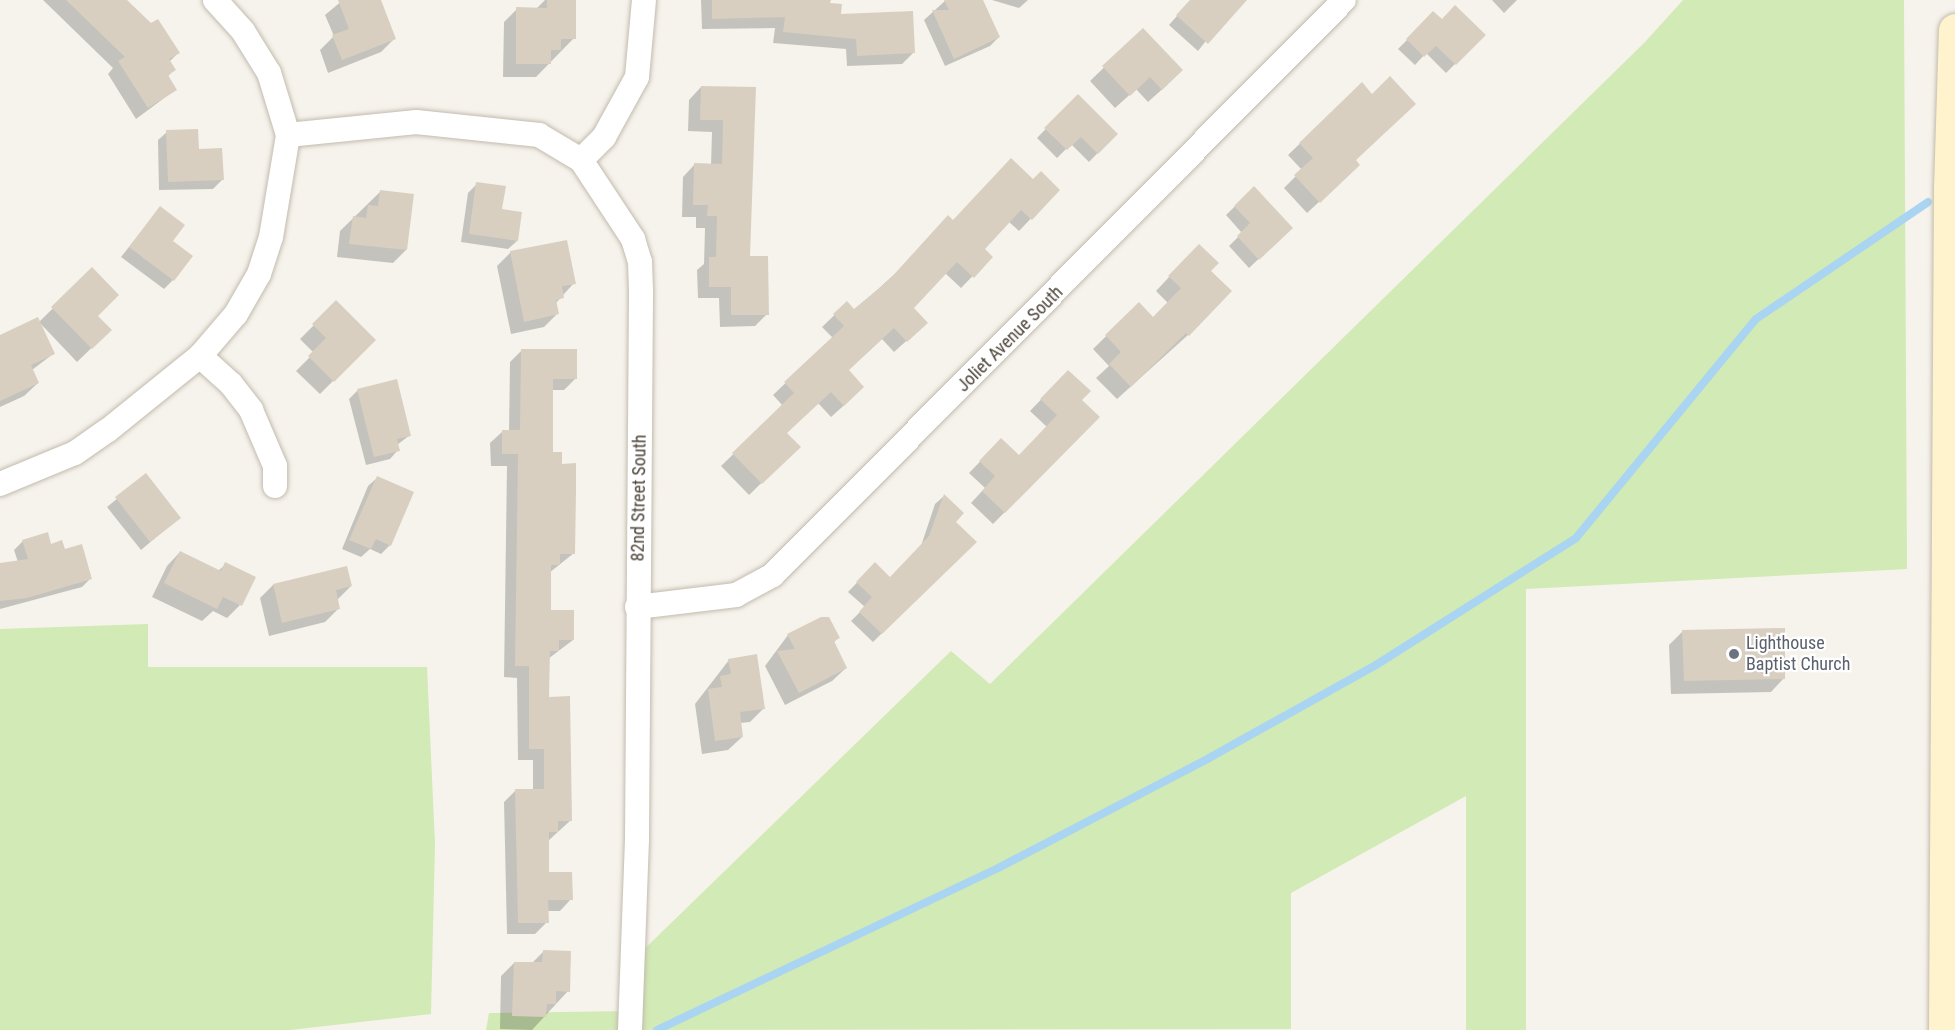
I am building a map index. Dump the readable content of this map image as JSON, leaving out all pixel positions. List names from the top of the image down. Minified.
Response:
{"streets":{"street":["Joliet Avenue South","82nd Street South"]},"crossings":[["Joliet Avenue South","82nd Street South"]],"places":["Lighthouse Baptist Church"]}
